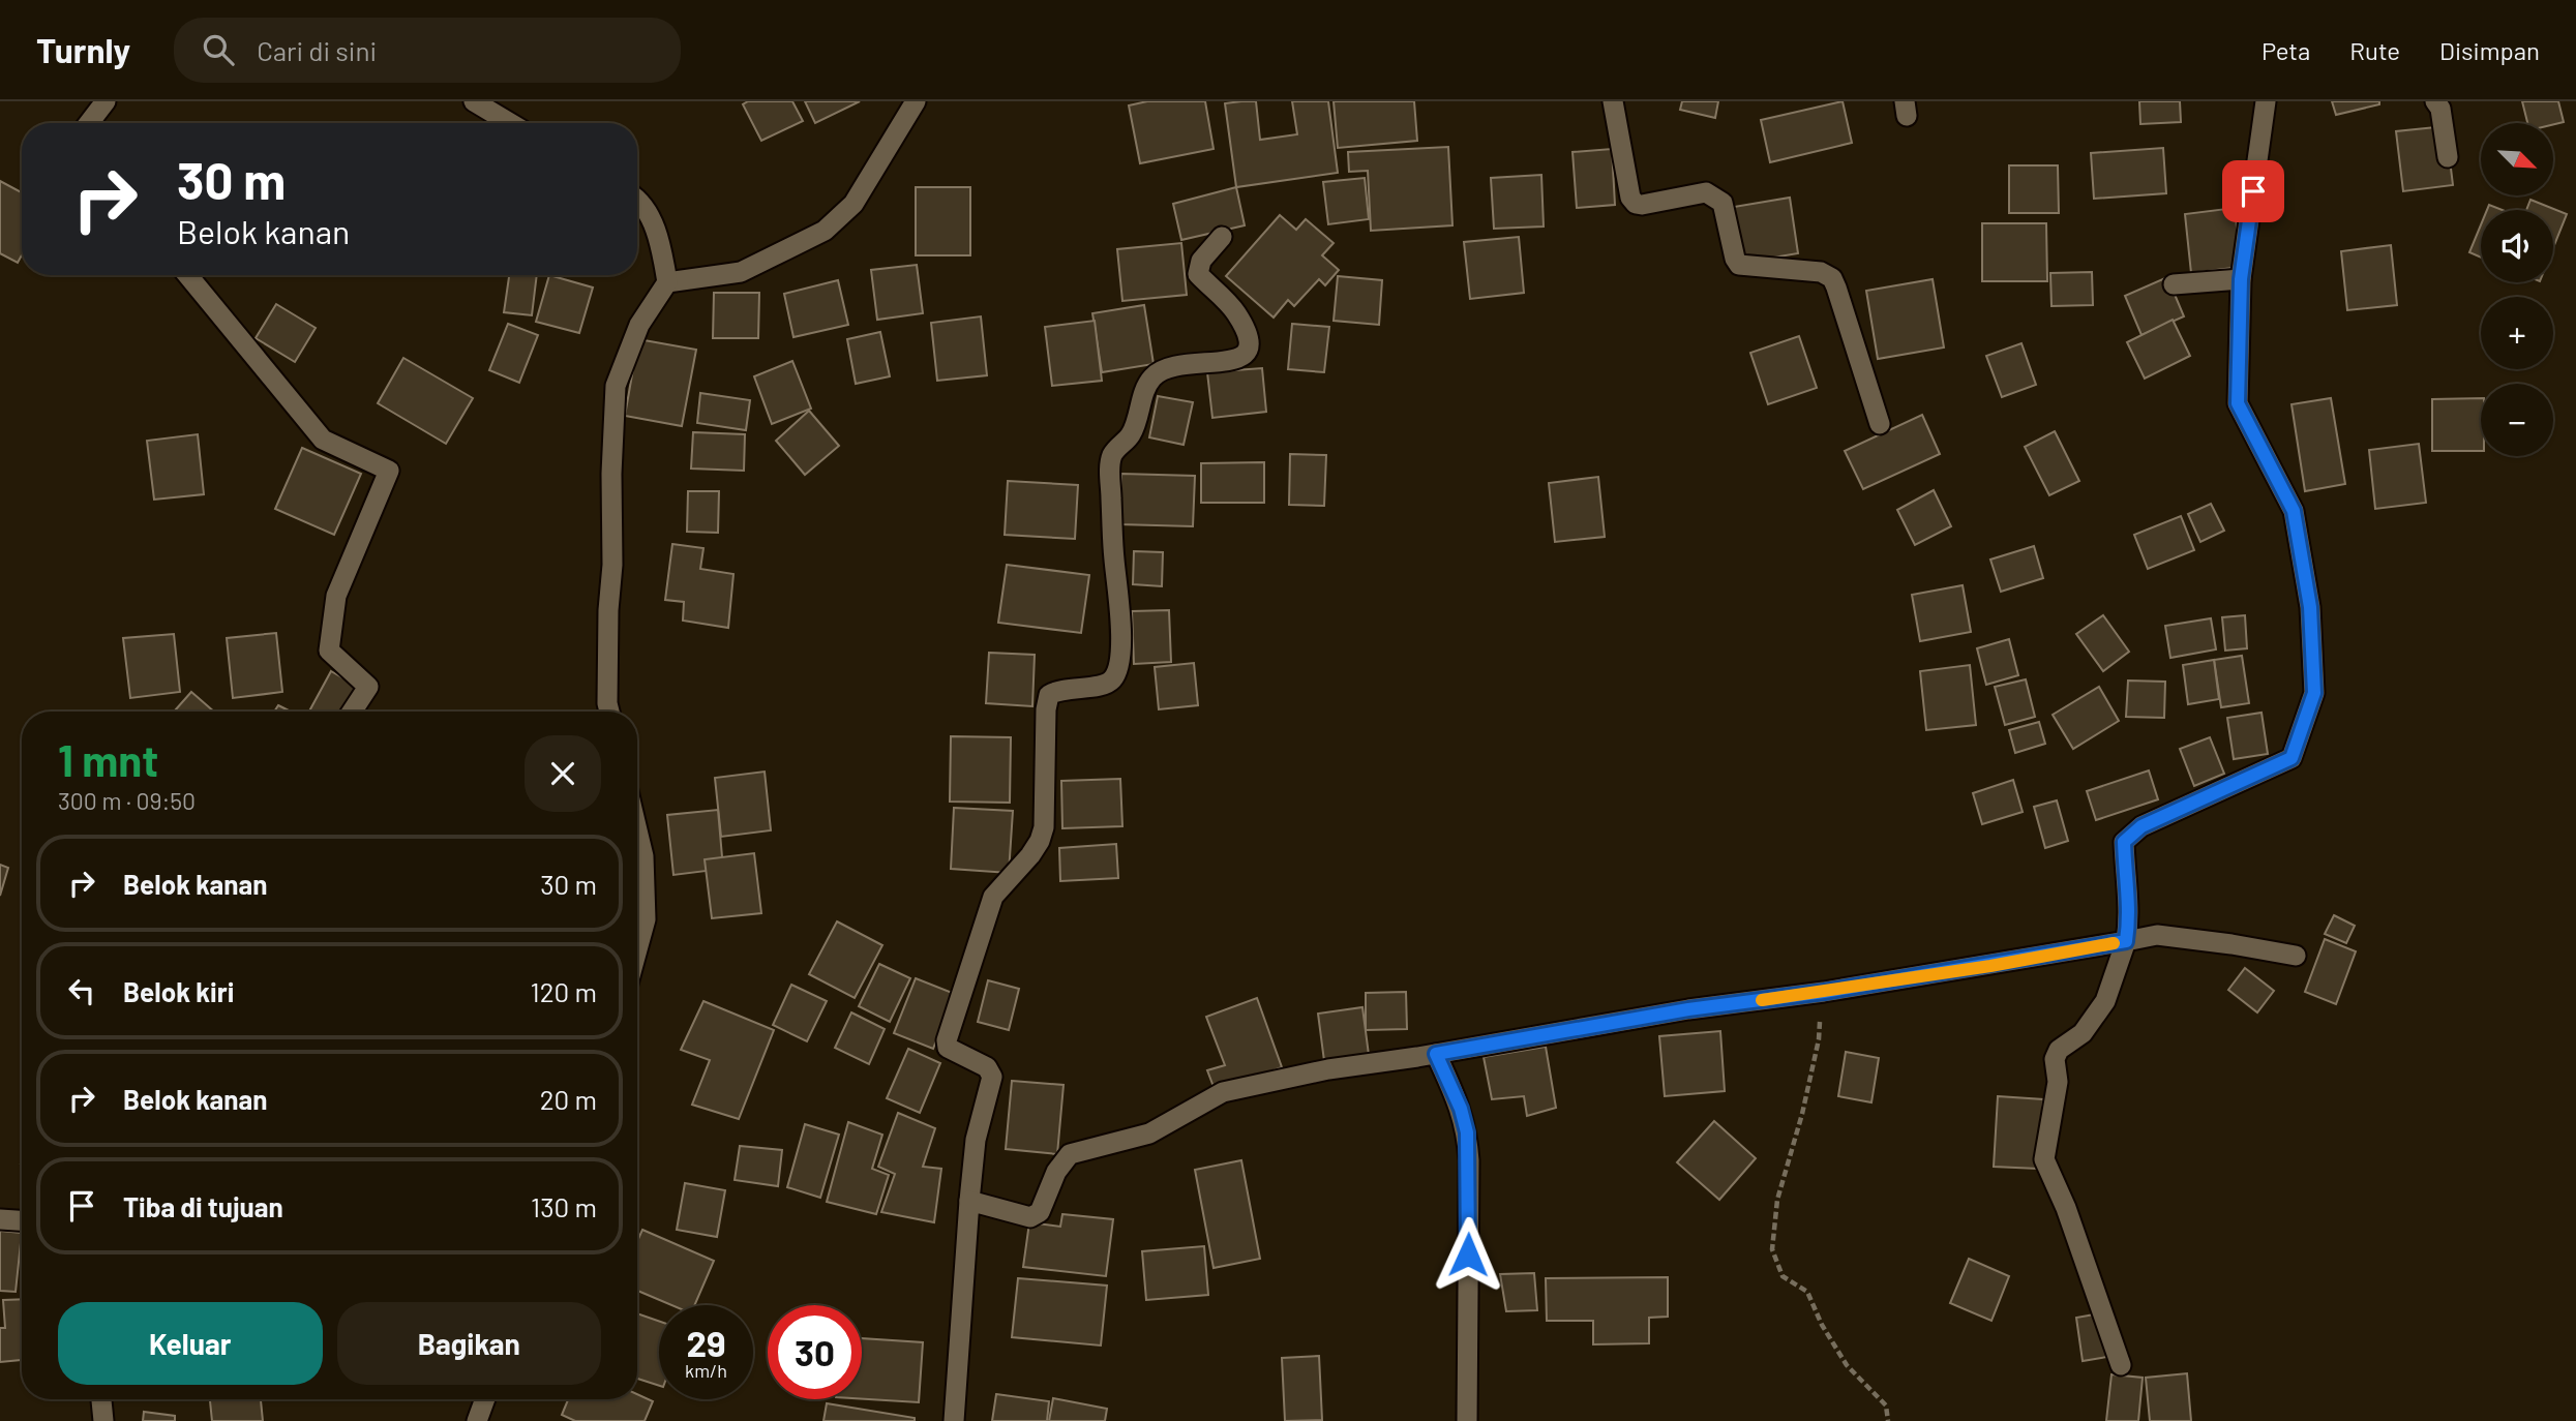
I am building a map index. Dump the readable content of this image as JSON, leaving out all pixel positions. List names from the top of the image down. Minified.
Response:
{"north":"bottom right","page":{"header":"Turnly","search":"Cari di sini","nav":["Peta","Rute","Disimpan"],"map_buttons":["+","−"],"turn":["30 m","Belok kanan"],"heading":["1 mnt","300 m · 09:50"],"list":[{"name":"Belok kanan","value":"30 m"},{"name":"Belok kiri","value":"120 m"},{"name":"Belok kanan","value":"20 m"},{"name":"Tiba di tujuan","value":"130 m"}],"buttons":["Keluar","Bagikan"],"speed":"29 km/h","limit":"30"}}
